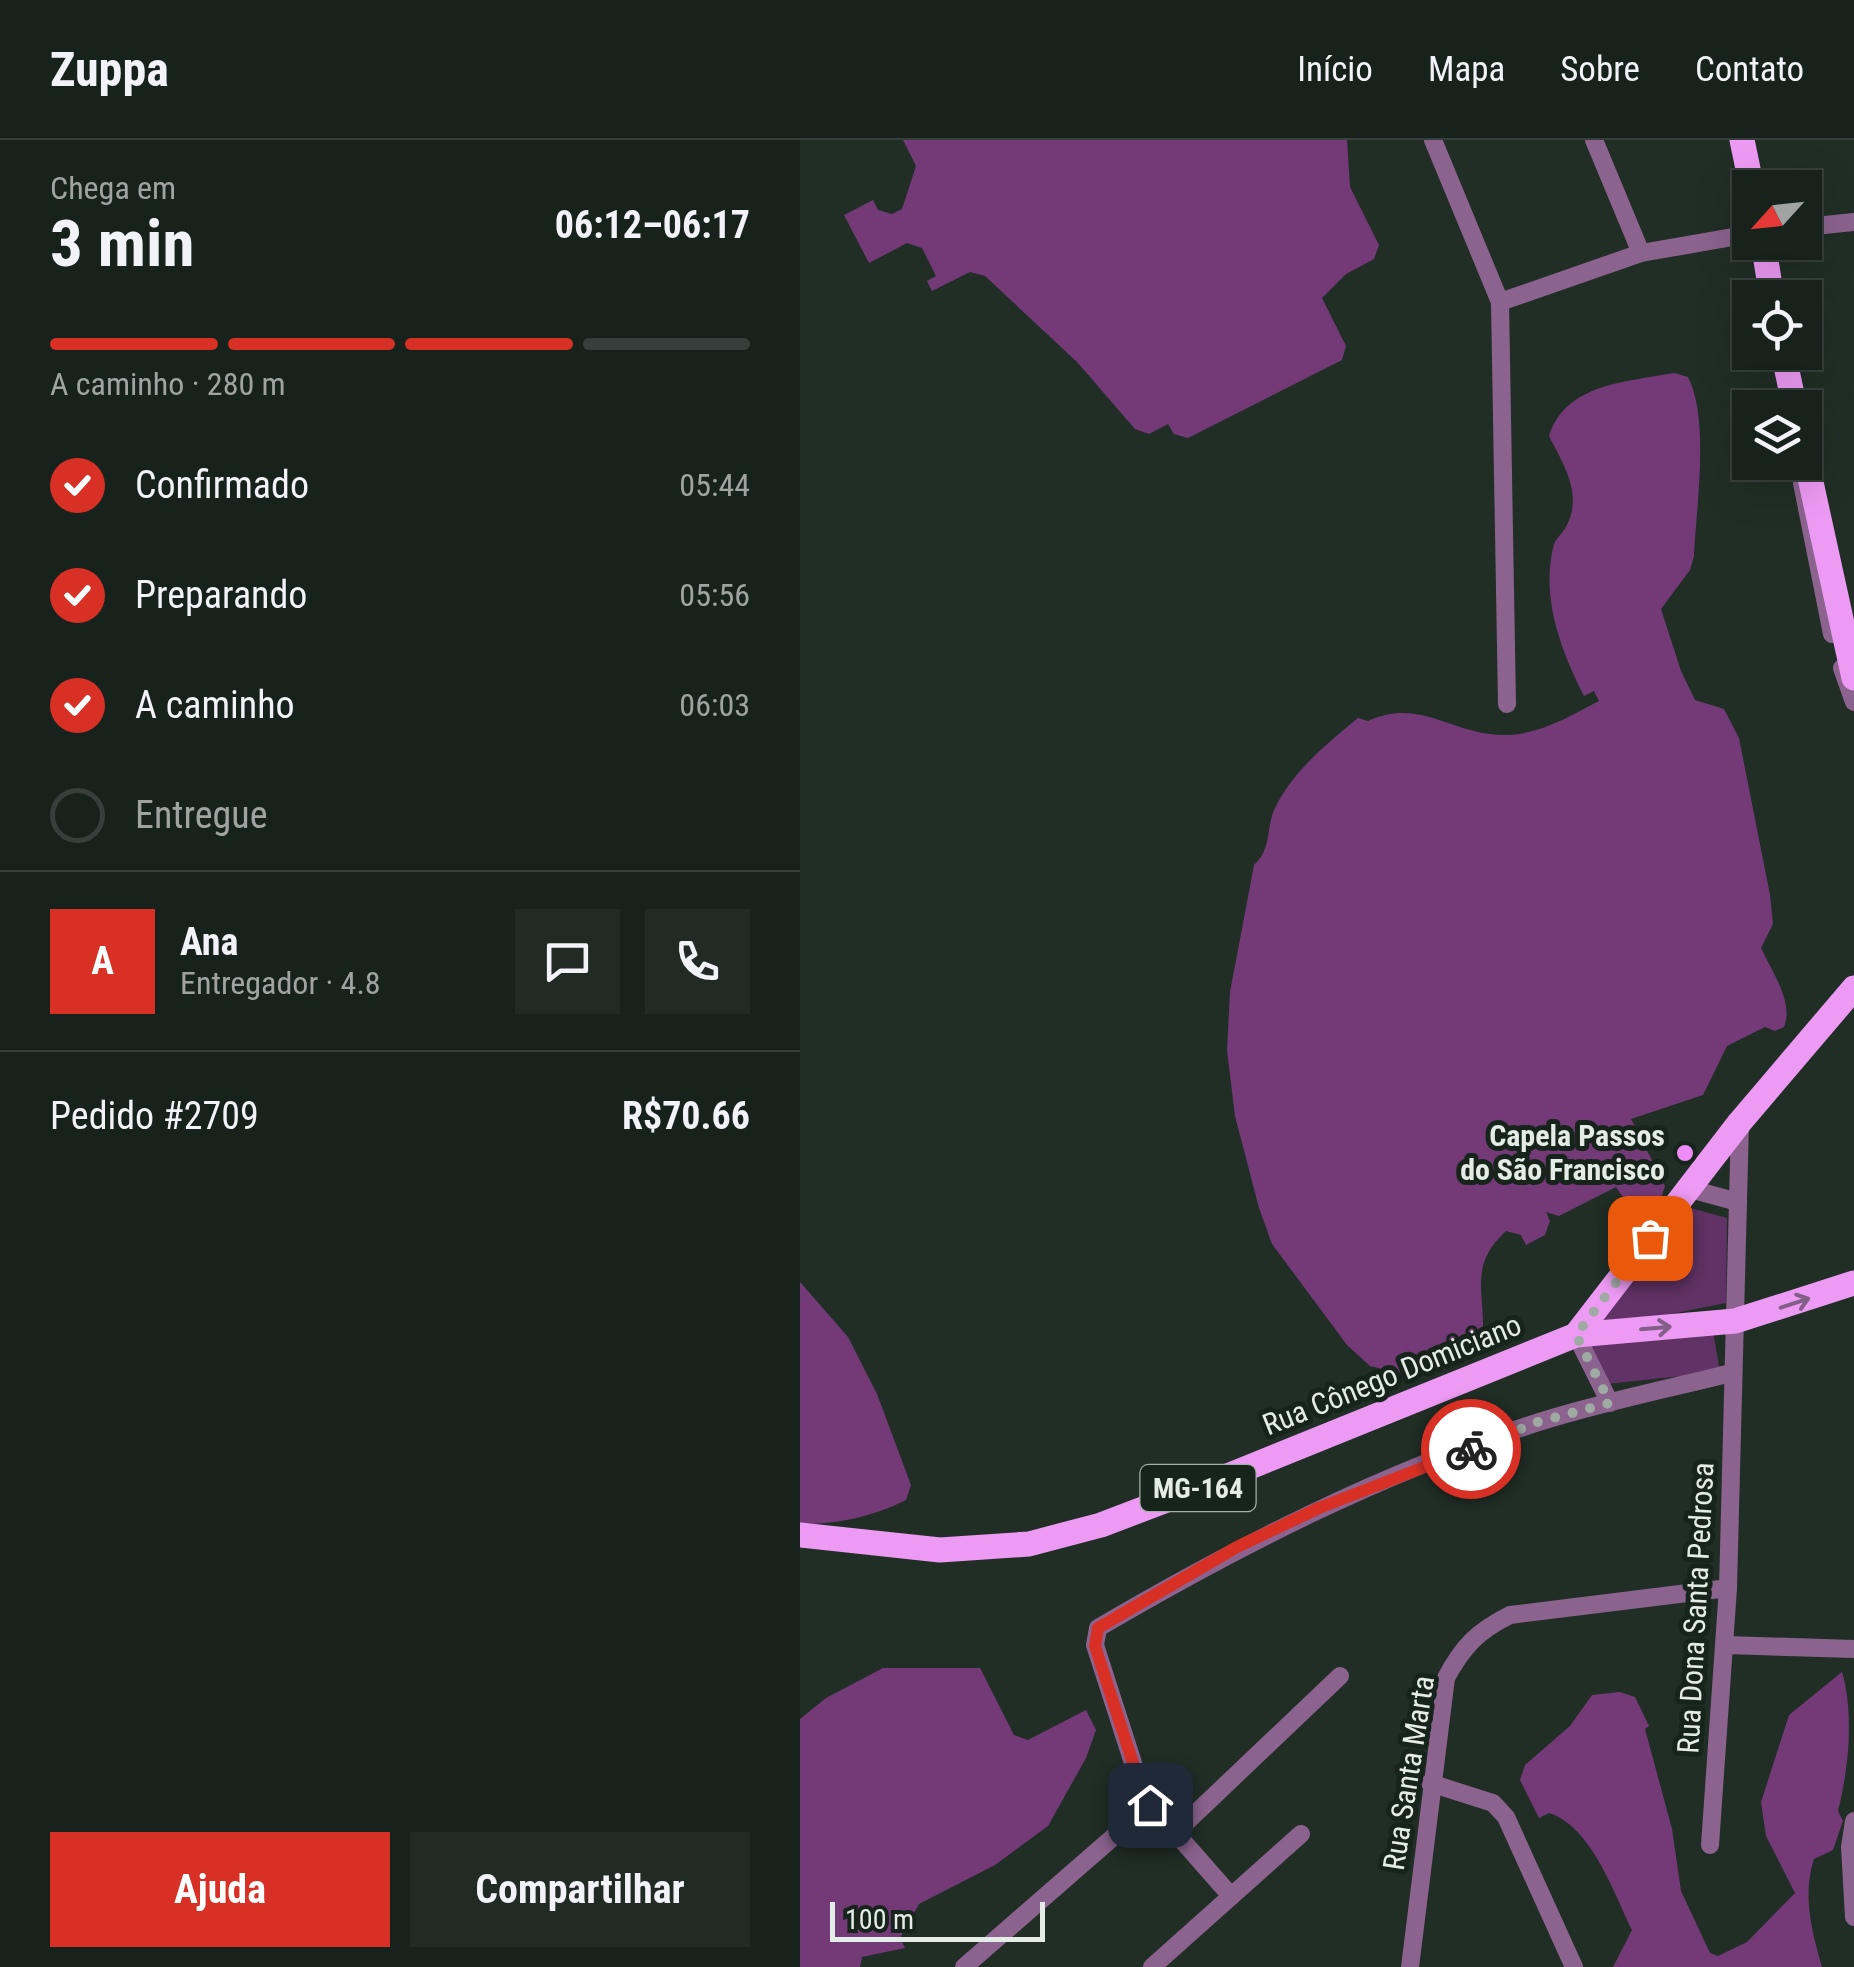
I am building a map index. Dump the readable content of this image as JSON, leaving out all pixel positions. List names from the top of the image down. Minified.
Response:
{"streets":{"main road":["Rua Cônego Domiciano","MG-164"],"street":["Rua Dona Santa Pedrosa","Rua Santa Marta"]},"crossings":[["Rua Cônego Domiciano","MG-164"],["MG-164","Rua Dona Santa Pedrosa"],["Rua Dona Santa Pedrosa","Rua Santa Marta"]],"places":["Capela Passos do São Francisco"],"scale_bar":"100 m","north":"bottom left","page":{"header":"Zuppa","nav":["Início","Mapa","Sobre","Contato"],"heading":["3 min","Chega em","06:12–06:17"],"panel":["Ana","Entregador · 4.8","Pedido #2709","R$70.66"],"bar":"A caminho · 280 m","list":[["Confirmado","05:44"],["Preparando","05:56"],["A caminho","06:03"],"Entregue"],"round":"A","buttons":["Ajuda","Compartilhar"],"scale":"100 m"}}
